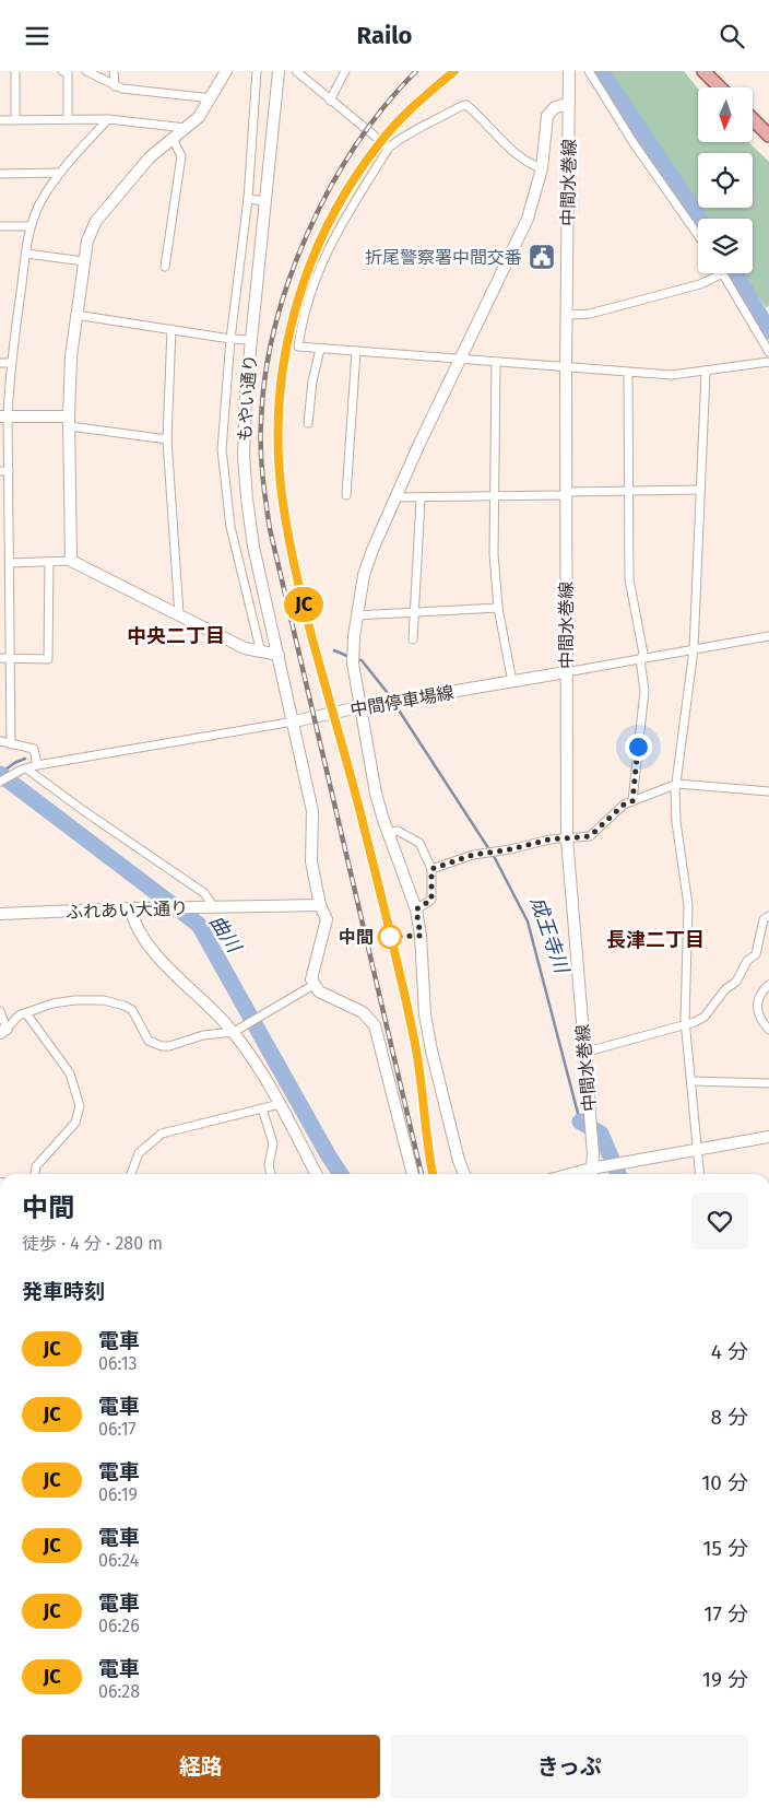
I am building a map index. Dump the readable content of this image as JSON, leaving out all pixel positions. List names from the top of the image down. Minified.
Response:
{"streets":{"street":["中間水巻線","もやい通り","中間停車場線","ふれあい大通り"]},"crossings":[["中間水巻線","中間停車場線"],["もやい通り","中間停車場線"]],"districts":["中央二丁目","長津二丁目"],"water":["曲川","成王寺川"],"places":{"public building":["折尾警察署中間交番"],"other":["中間"]},"north":"bottom","page":{"header":"Railo","on_map":"JC","heading":[["中間","徒歩 · 4 分 · 280 m"],"発車時刻"],"list":[{"mark":"JC","name":"電車","note":"06:13","value":"4 分"},{"mark":"JC","name":"電車","note":"06:17","value":"8 分"},{"mark":"JC","name":"電車","note":"06:19","value":"10 分"},{"mark":"JC","name":"電車","note":"06:24","value":"15 分"},{"mark":"JC","name":"電車","note":"06:26","value":"17 分"},{"mark":"JC","name":"電車","note":"06:28","value":"19 分"}],"buttons":["経路","きっぷ"]}}
